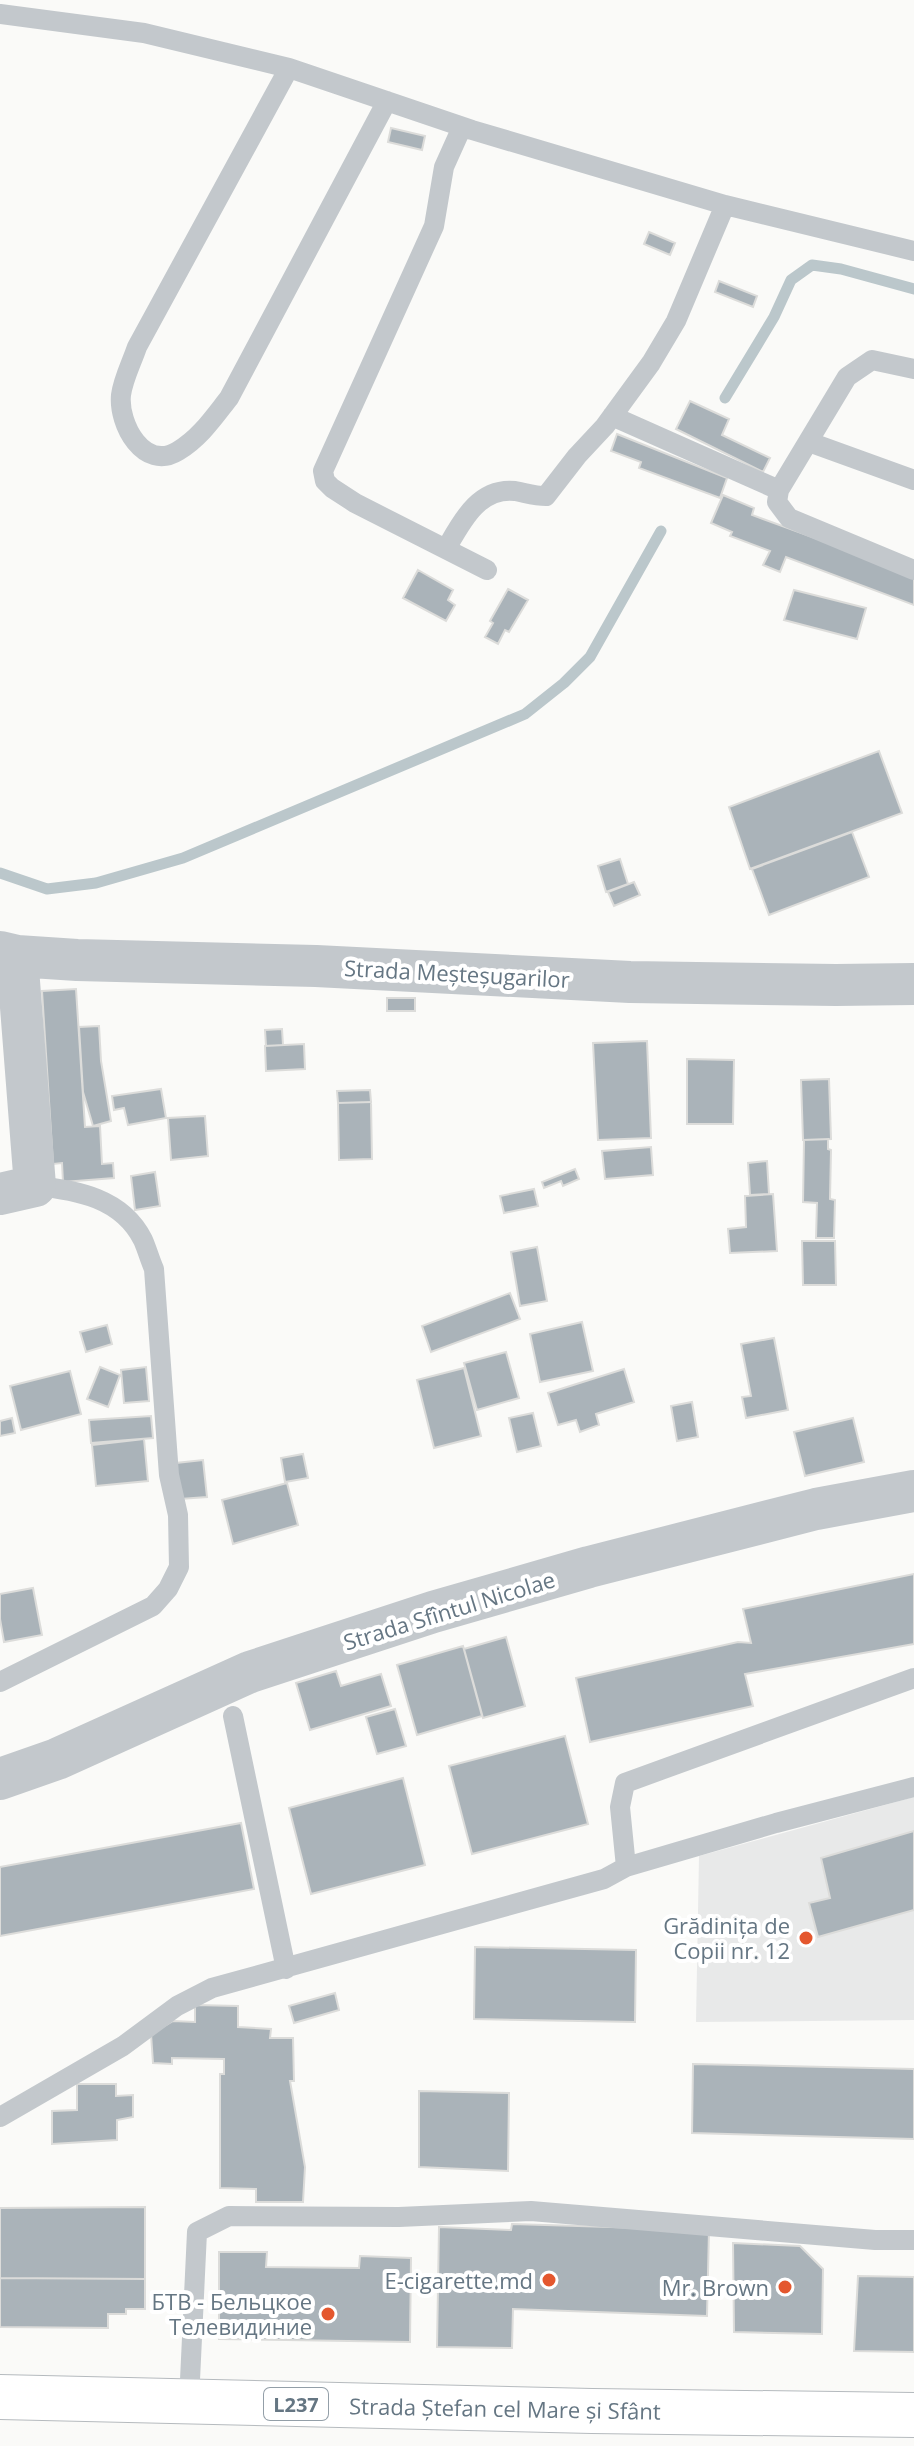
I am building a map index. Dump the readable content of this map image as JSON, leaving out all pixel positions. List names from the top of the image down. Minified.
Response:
{"streets":{"main road":["L237","Strada Ștefan cel Mare și Sfânt"],"street":["Strada Meșteșugarilor","Strada Sfîntul Nicolae"]},"places":["Grădinița de Copii nr. 12","E-cigarette.md","Mr. Brown","БТВ - Бельцкое Телевидиние"]}
